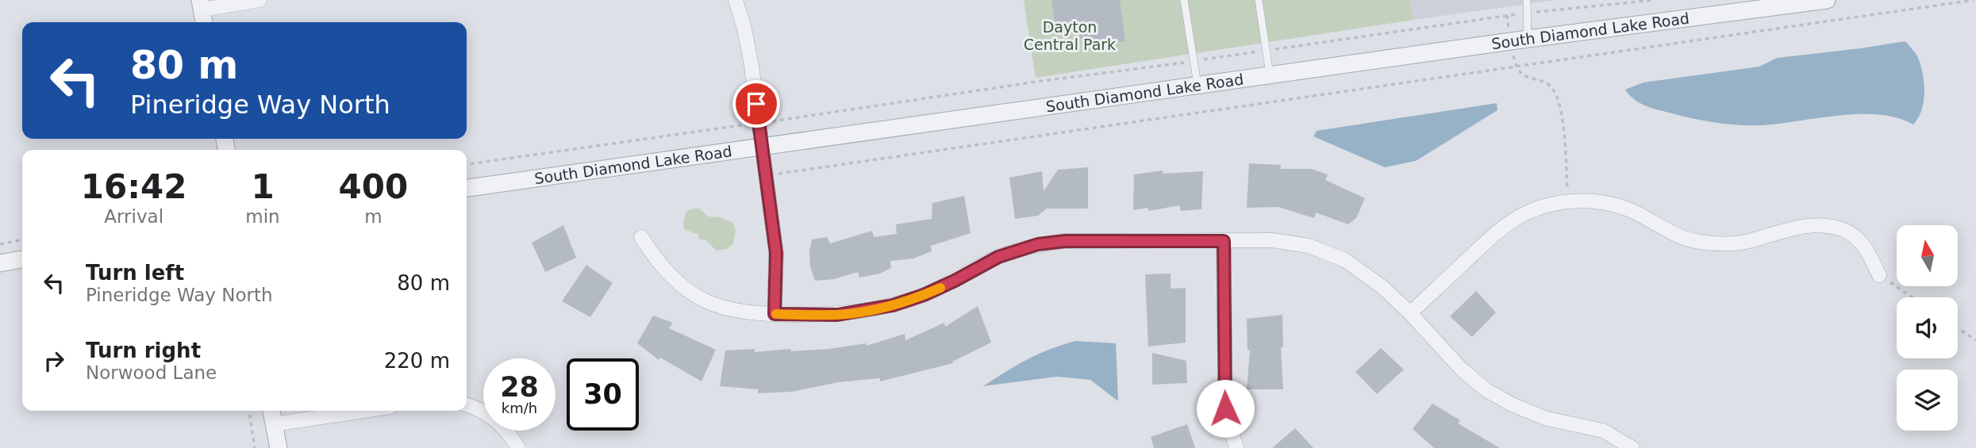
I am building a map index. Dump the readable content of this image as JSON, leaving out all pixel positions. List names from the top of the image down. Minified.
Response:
{"streets":{"street":["South Diamond Lake Road"]},"parks":["Dayton Central Park"],"north":"top","page":{"turn":["80 m","Pineridge Way North"],"eta":["16:42","Arrival","1","min","400","m"],"list":[{"name":"Turn left","note":"Pineridge Way North","value":"80 m"},{"name":"Turn right","note":"Norwood Lane","value":"220 m"}],"speed":"28 km/h","limit":"30"}}
